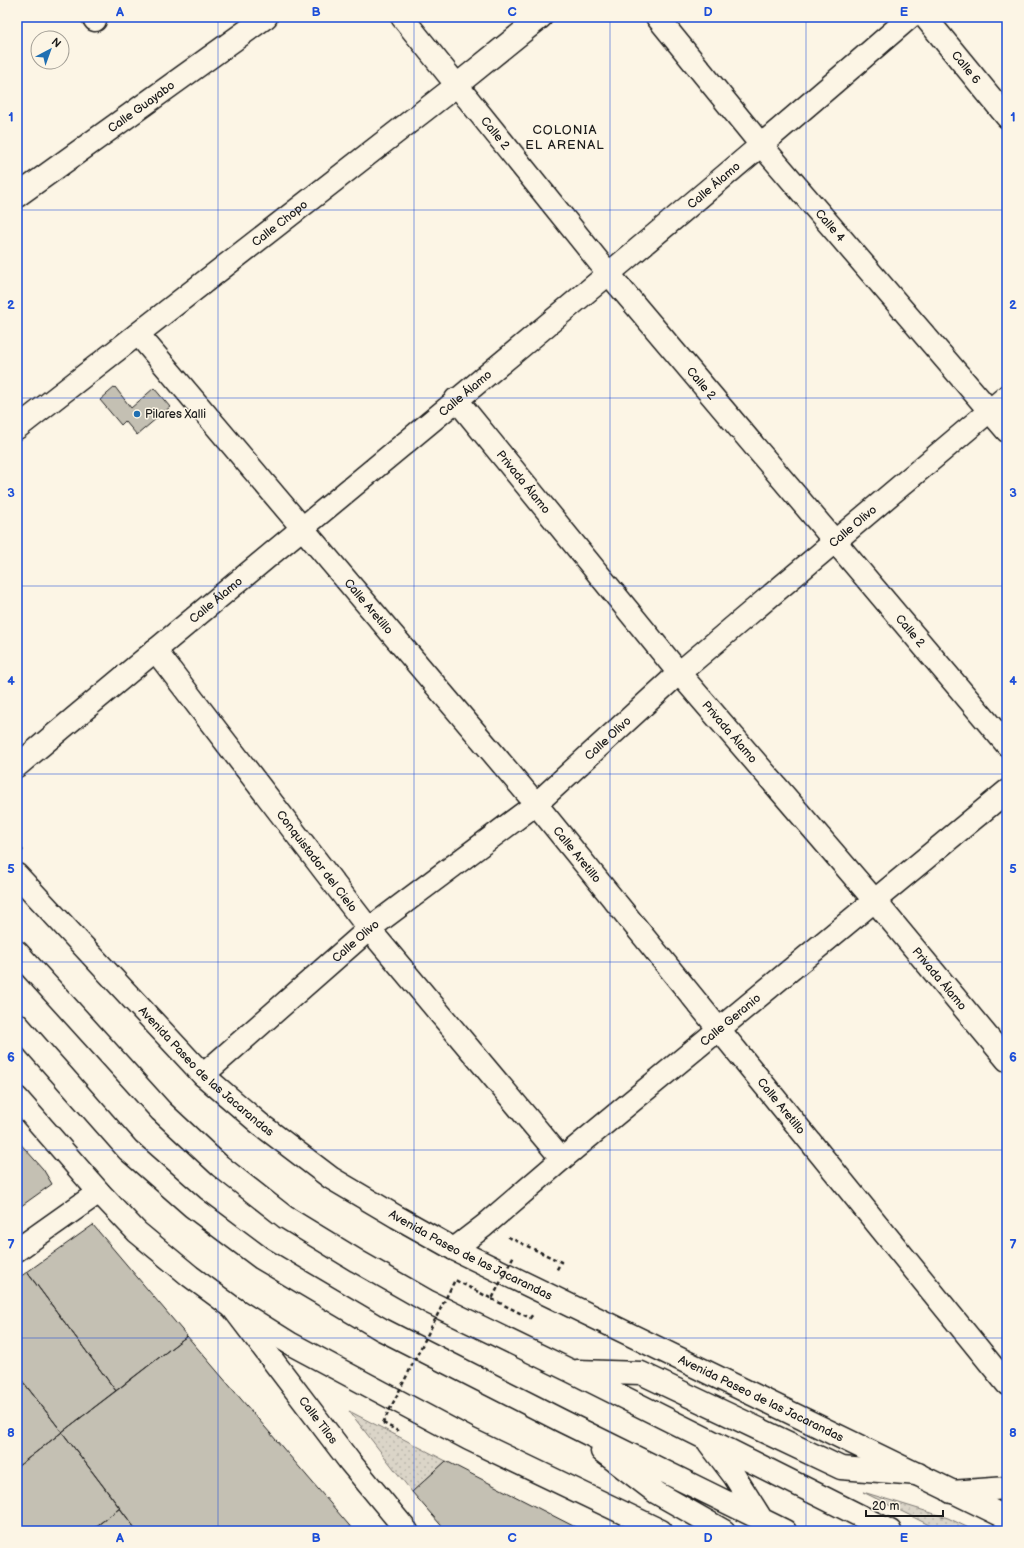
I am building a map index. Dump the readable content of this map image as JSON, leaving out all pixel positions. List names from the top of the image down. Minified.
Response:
{"streets":{"main road":["Calle 6","Calle Guayabo","Calle 2","Calle Álamo","Calle Chopo","Calle 4","Privada Álamo","Calle Olivo","Calle Aretillo","Conquistador del Cielo","Calle Geranio","Avenida Paseo de las Jacarandas","Calle Tilos"]},"crossings":[["Calle 2","Calle Álamo"],["Calle 2","Calle Chopo"],["Calle 2","Calle Olivo"],["Calle Álamo","Calle 4"],["Calle Álamo","Privada Álamo"],["Calle Álamo","Calle Aretillo"],["Calle Álamo","Conquistador del Cielo"],["Calle Chopo","Calle Aretillo"],["Calle 4","Calle Olivo"],["Privada Álamo","Calle Olivo"],["Privada Álamo","Calle Geranio"],["Calle Olivo","Calle Aretillo"],["Calle Olivo","Conquistador del Cielo"],["Calle Olivo","Avenida Paseo de las Jacarandas"],["Calle Aretillo","Calle Geranio"],["Conquistador del Cielo","Calle Geranio"],["Calle Geranio","Avenida Paseo de las Jacarandas"]],"districts":["COLONIA EL ARENAL"],"places":["Pilares Xalli"],"scale_bar":"20 m","north":"top right","grid":{"columns":["A","B","C","D","E"],"rows":["1","2","3","4","5","6","7","8"]}}
